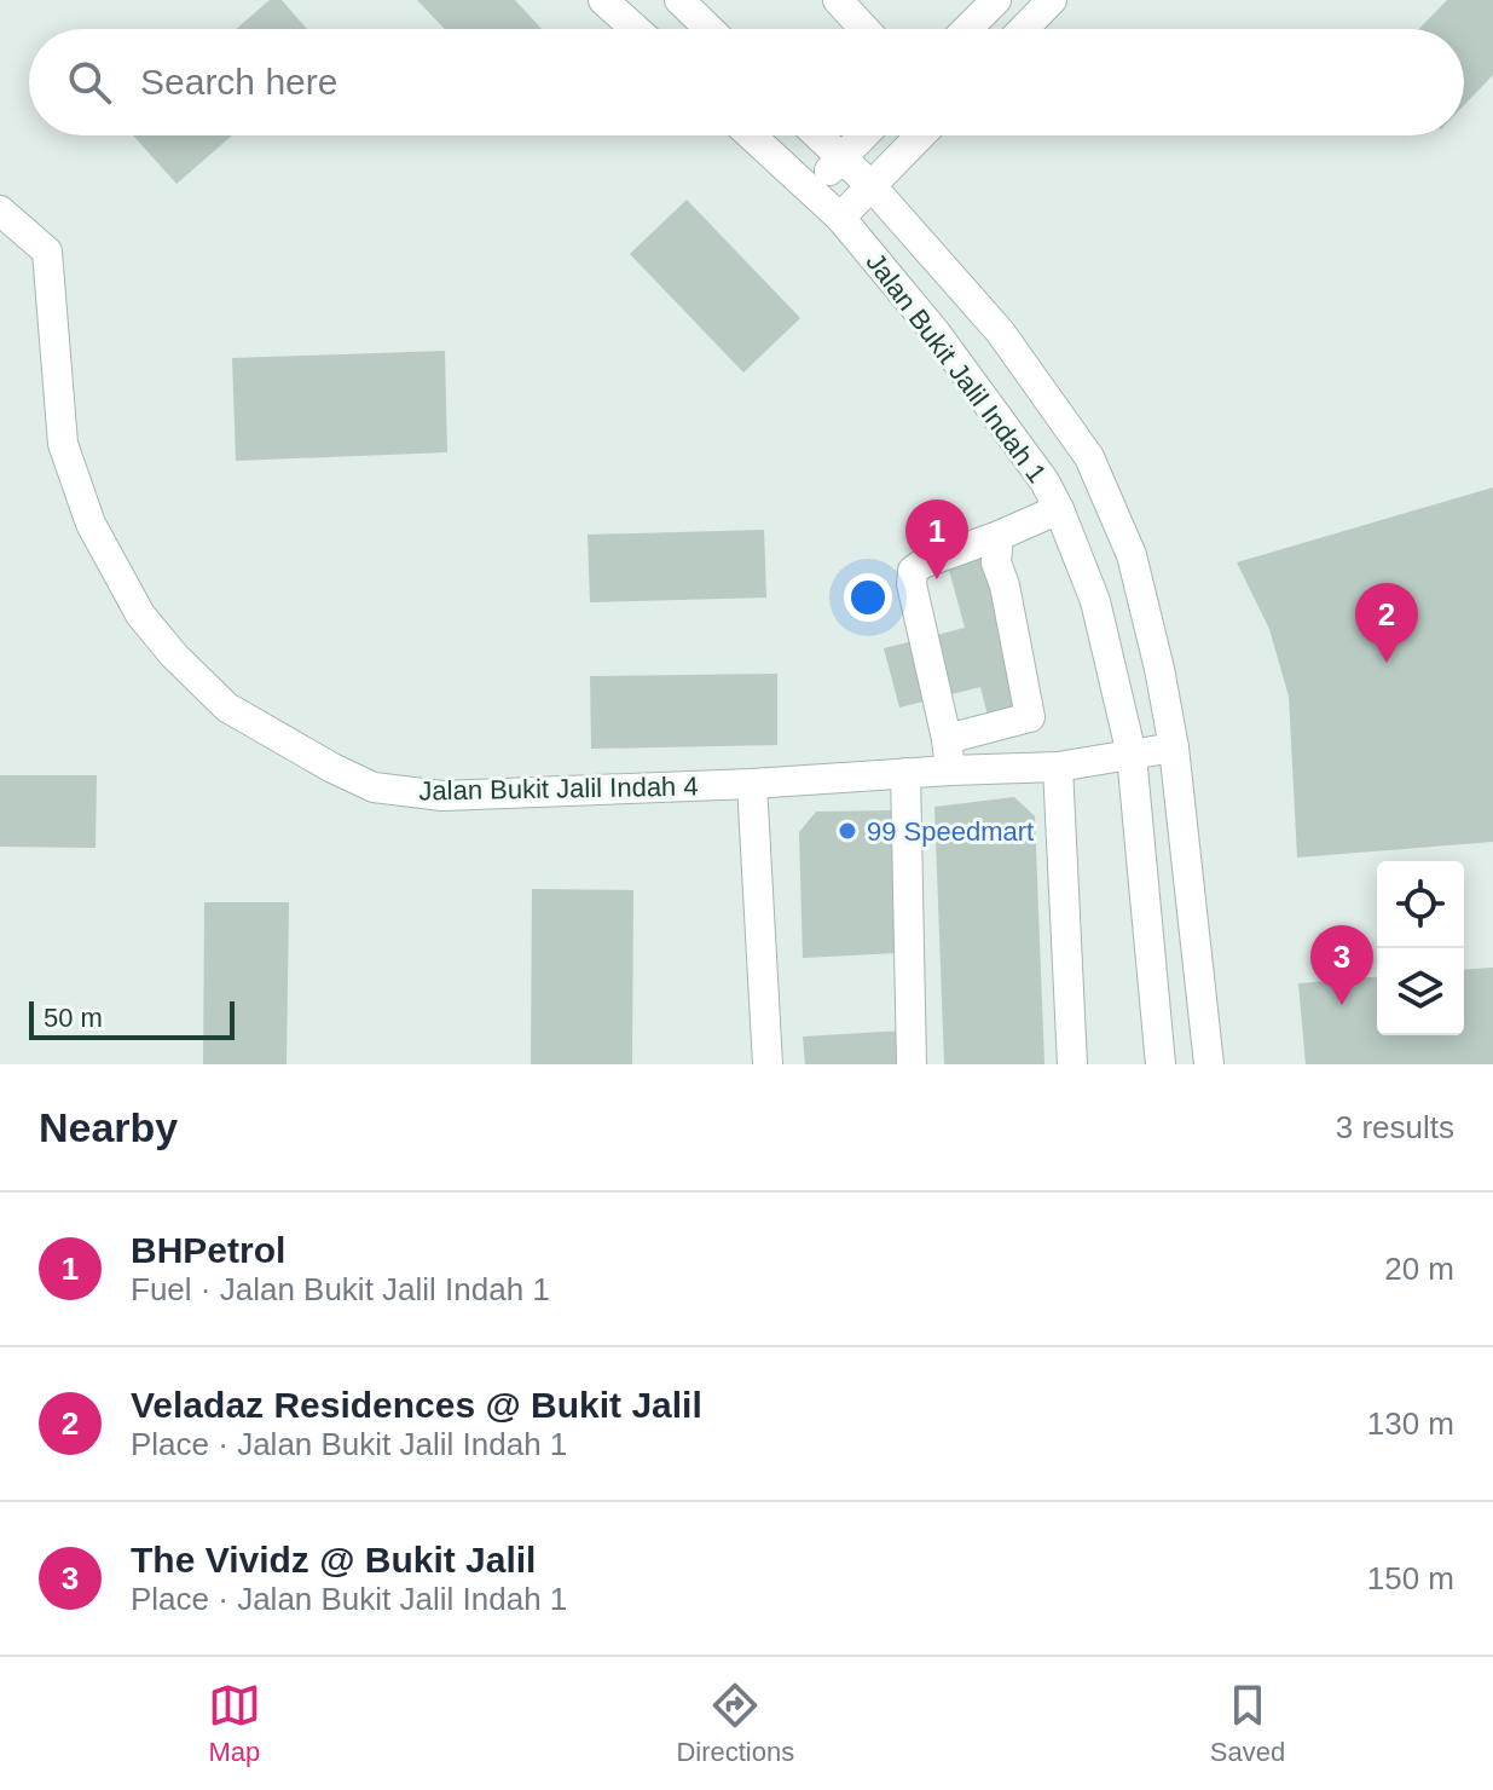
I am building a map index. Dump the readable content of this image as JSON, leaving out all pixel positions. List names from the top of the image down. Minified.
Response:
{"streets":{"street":["Jalan Bukit Jalil Indah 1","Jalan Bukit Jalil Indah 4"]},"crossings":[["Jalan Bukit Jalil Indah 1","Jalan Bukit Jalil Indah 4"]],"places":["99 Speedmart"],"scale_bar":"50 m","page":{"search":"Search here","pins":["1","2","3"],"scale":"50 m","heading":["Nearby","3 results"],"list":[{"mark":"1","name":"BHPetrol","note":"Fuel · Jalan Bukit Jalil Indah 1","value":"20 m"},{"mark":"2","name":"Veladaz Residences @ Bukit Jalil","note":"Place · Jalan Bukit Jalil Indah 1","value":"130 m"},{"mark":"3","name":"The Vividz @ Bukit Jalil","note":"Place · Jalan Bukit Jalil Indah 1","value":"150 m"}],"nav":["Map","Directions","Saved"]}}
